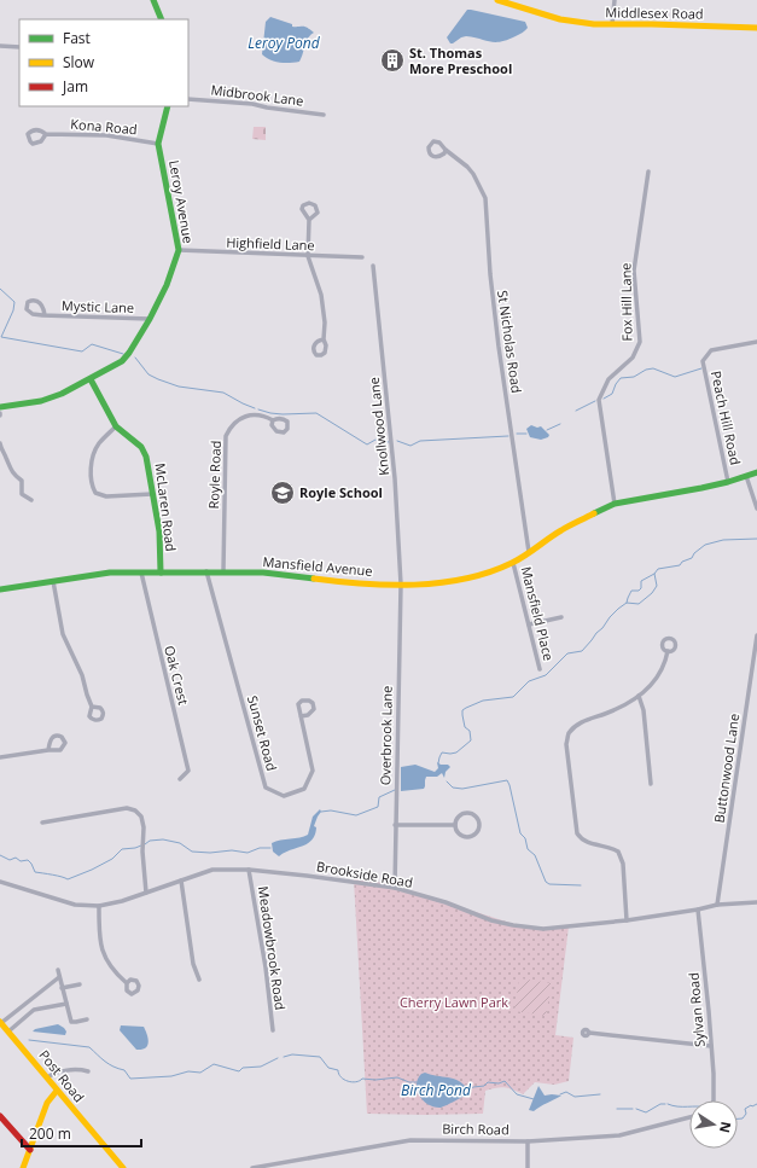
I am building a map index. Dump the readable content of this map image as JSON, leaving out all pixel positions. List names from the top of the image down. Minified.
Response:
{"streets":{"main road":["Middlesex Road","Leroy Avenue","McLaren Road","Mansfield Avenue","Post Road"],"street":["Midbrook Lane","Kona Road","Highfield Lane","Fox Hill Lane","Mystic Lane","St Nicholas Road","Peach Hill Road","Knollwood Lane","Royle Road","Mansfield Place","Oak Crest","Sunset Road","Overbrook Lane","Buttonwood Lane","Brookside Road","Meadowbrook Road","Sylvan Road","Birch Road"]},"crossings":[["Kona Road","Leroy Avenue"],["Leroy Avenue","Highfield Lane"],["Leroy Avenue","Mystic Lane"],["Leroy Avenue","McLaren Road"],["Fox Hill Lane","Mansfield Avenue"],["St Nicholas Road","Mansfield Avenue"],["Peach Hill Road","Mansfield Avenue"],["Knollwood Lane","Mansfield Avenue"],["Knollwood Lane","Overbrook Lane"],["Royle Road","Mansfield Avenue"],["McLaren Road","Mansfield Avenue"],["Mansfield Avenue","Mansfield Place"],["Mansfield Avenue","Oak Crest"],["Mansfield Avenue","Sunset Road"],["Mansfield Avenue","Overbrook Lane"],["Overbrook Lane","Brookside Road"],["Buttonwood Lane","Brookside Road"],["Brookside Road","Meadowbrook Road"],["Brookside Road","Sylvan Road"]],"water":["Leroy Pond","Birch Pond"],"parks":["Cherry Lawn Park"],"places":{"building":["St. Thomas More Preschool"],"school or university":["Royle School"]},"legend":["Fast","Slow","Jam"],"scale_bar":"200 m","north":"right"}
